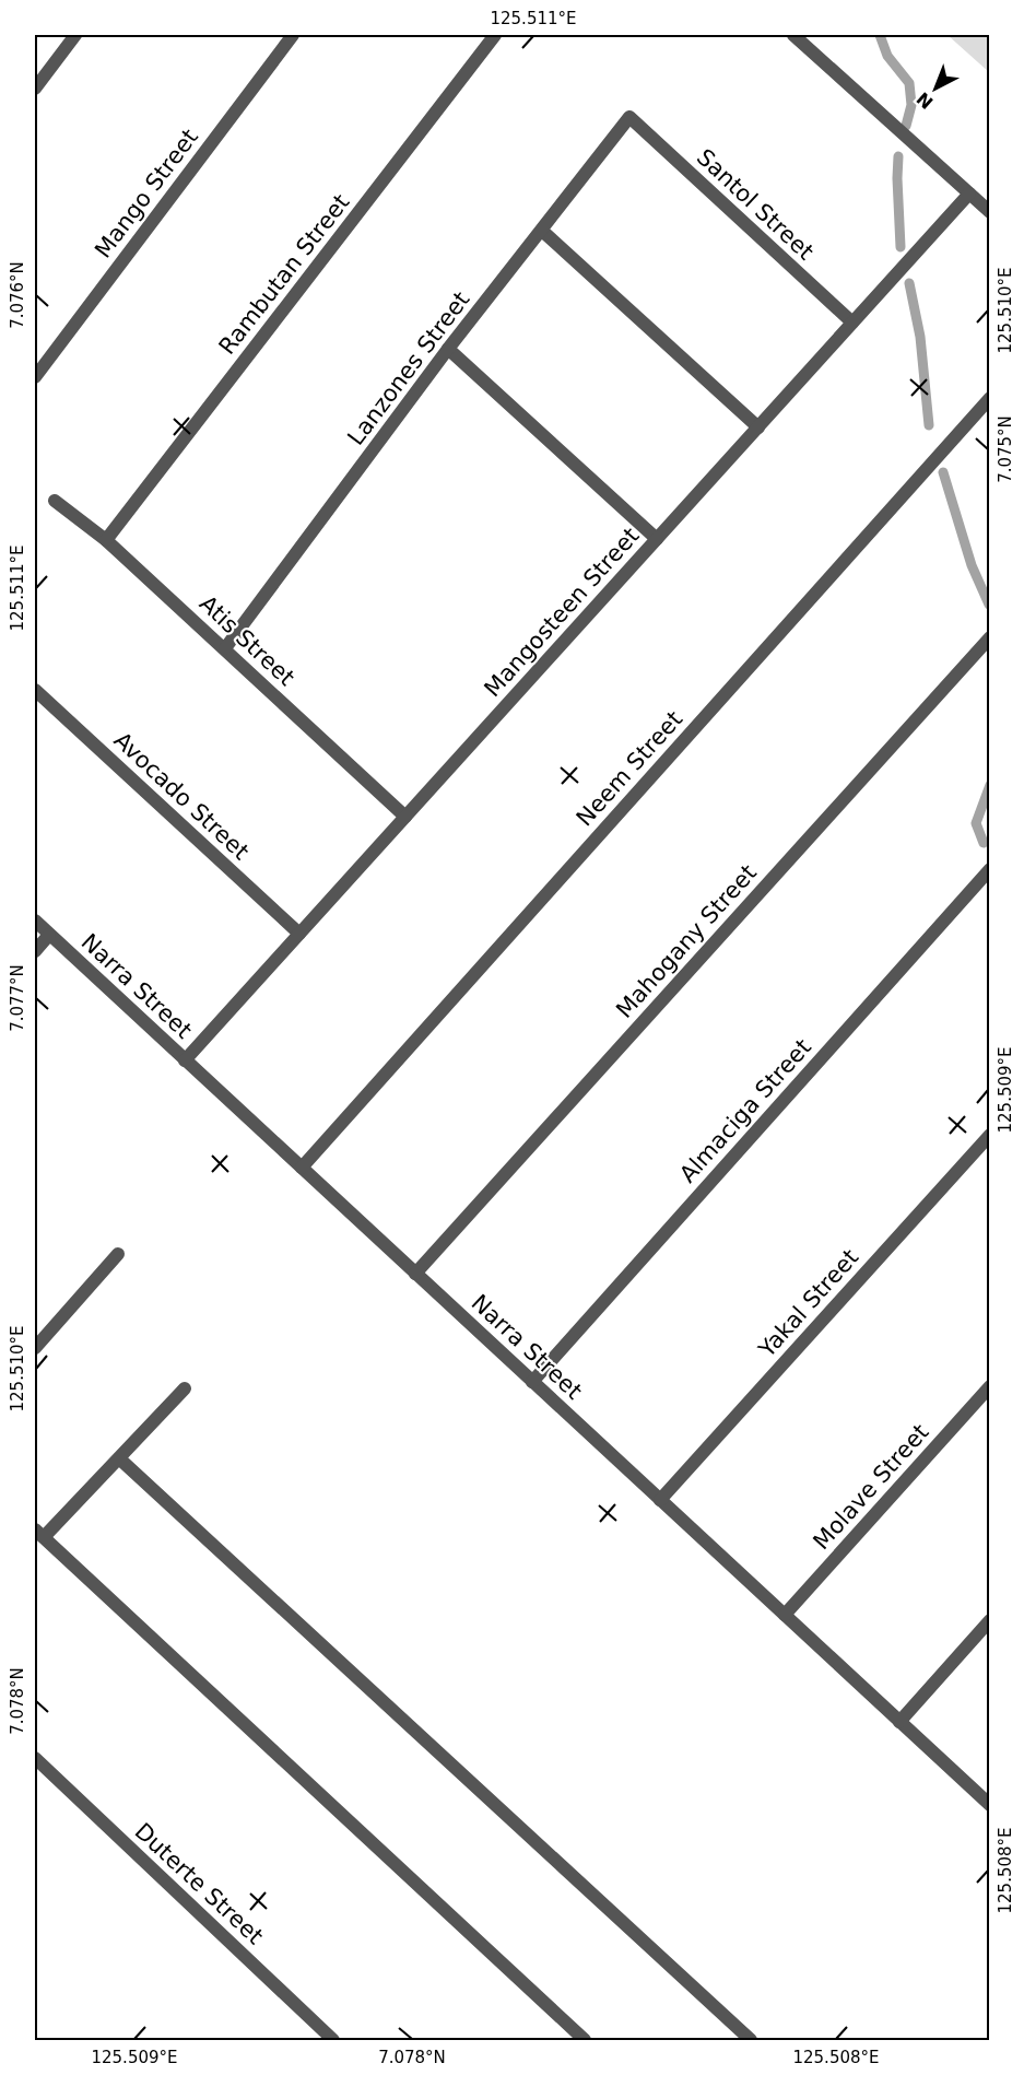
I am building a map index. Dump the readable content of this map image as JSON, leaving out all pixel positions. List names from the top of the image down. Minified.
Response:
{"streets":{"street":["Mango Street","Santol Street","Rambutan Street","Lanzones Street","Mangosteen Street","Atis Street","Neem Street","Avocado Street","Mahogany Street","Narra Street","Almaciga Street","Yakal Street","Molave Street","Duterte Street"]},"crossings":[["Santol Street","Lanzones Street"],["Santol Street","Mangosteen Street"],["Rambutan Street","Atis Street"],["Lanzones Street","Atis Street"],["Mangosteen Street","Atis Street"],["Mangosteen Street","Avocado Street"],["Mangosteen Street","Narra Street"],["Neem Street","Narra Street"],["Mahogany Street","Narra Street"],["Narra Street","Almaciga Street"],["Narra Street","Yakal Street"],["Narra Street","Molave Street"]],"north":"bottom left","coordinates":["125.511°E","7.076°N","125.510°E","7.075°N","7.077°N","125.509°E","7.078°N","125.508°E"]}
